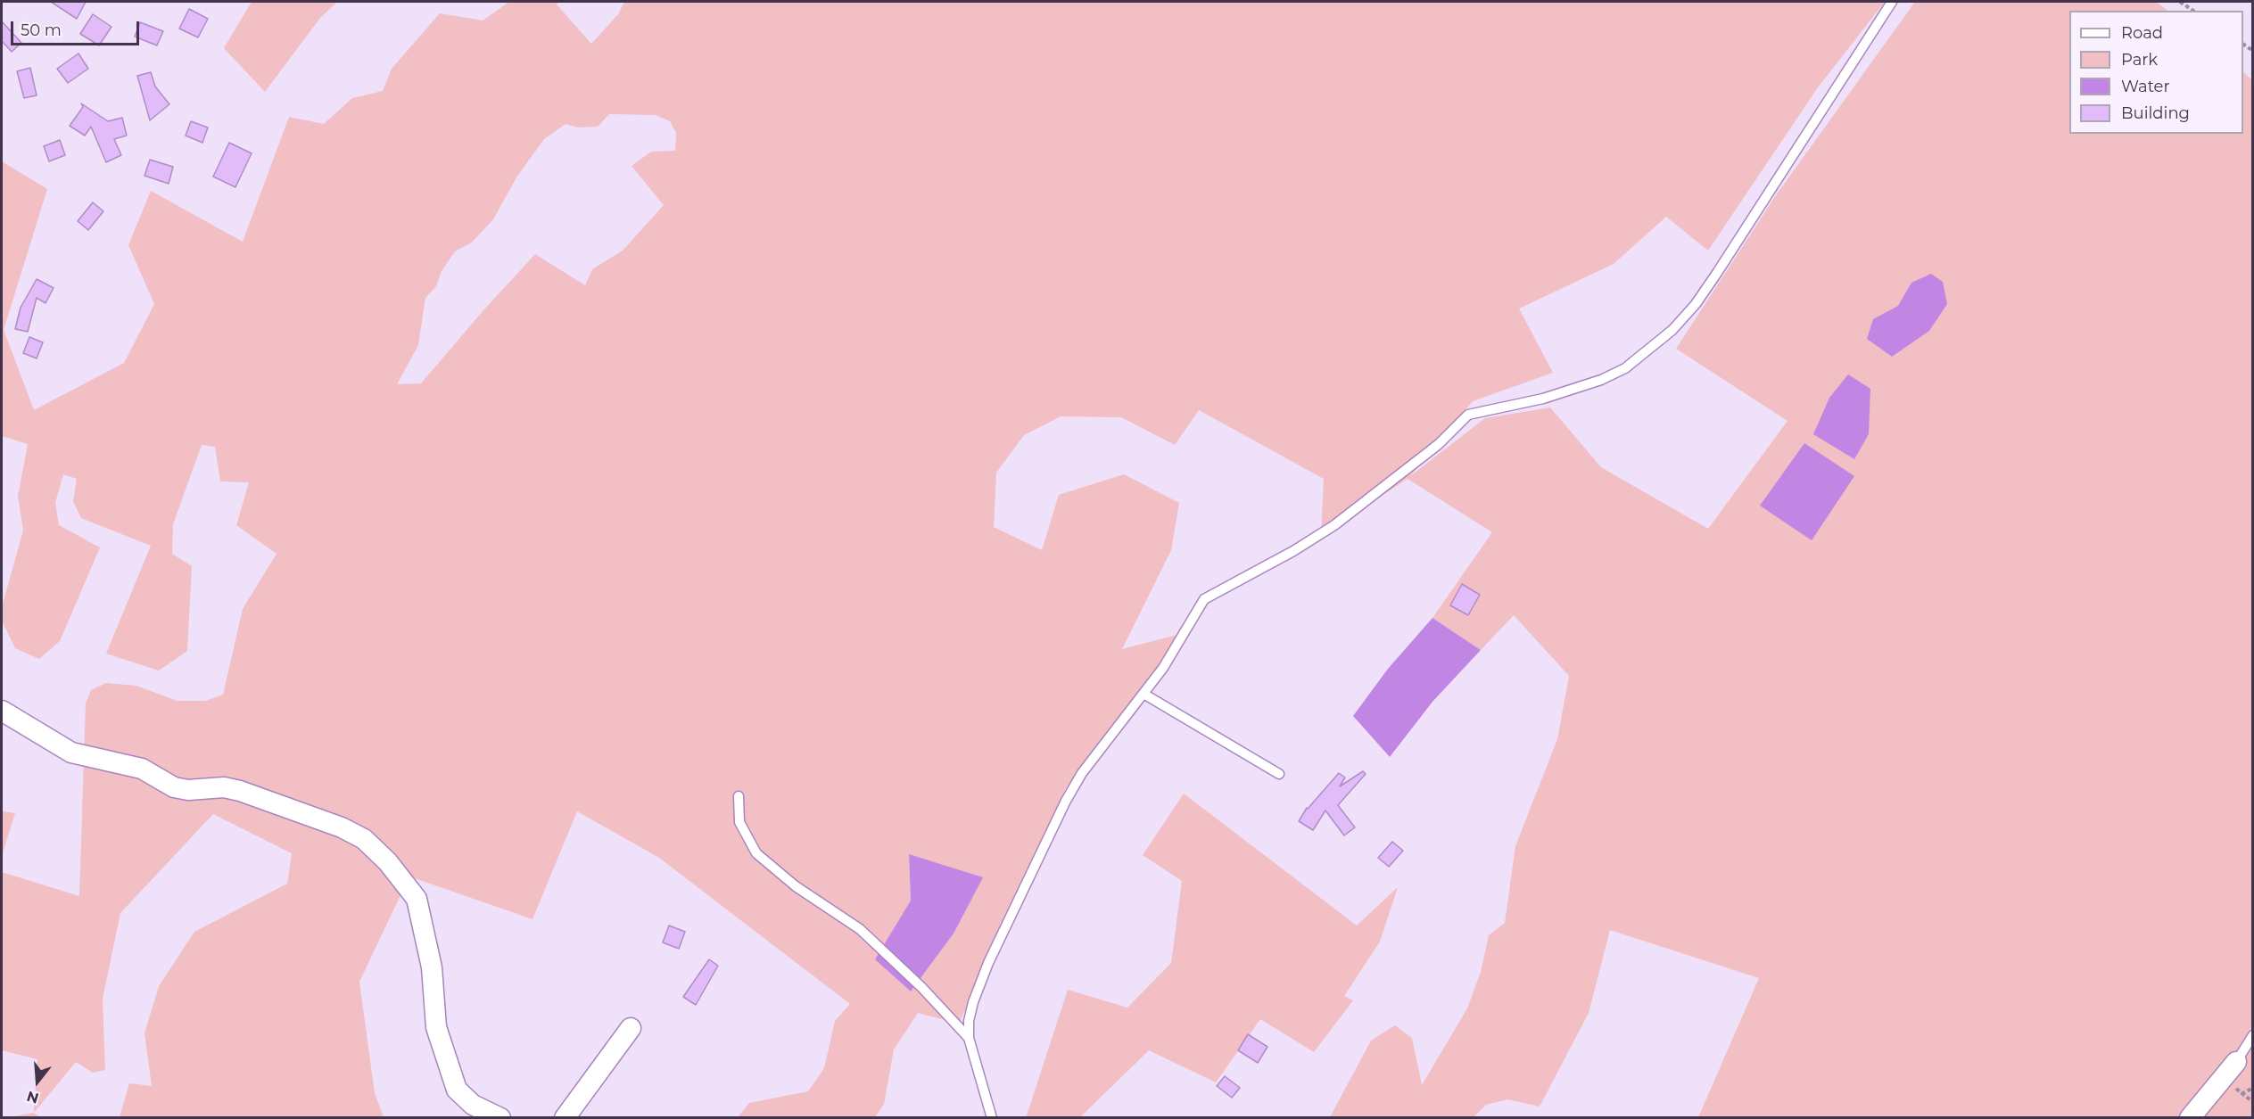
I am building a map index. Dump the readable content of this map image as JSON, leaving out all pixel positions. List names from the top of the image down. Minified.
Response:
{"legend":["Road","Park","Water","Building"],"scale_bar":"50 m","north":"bottom"}
